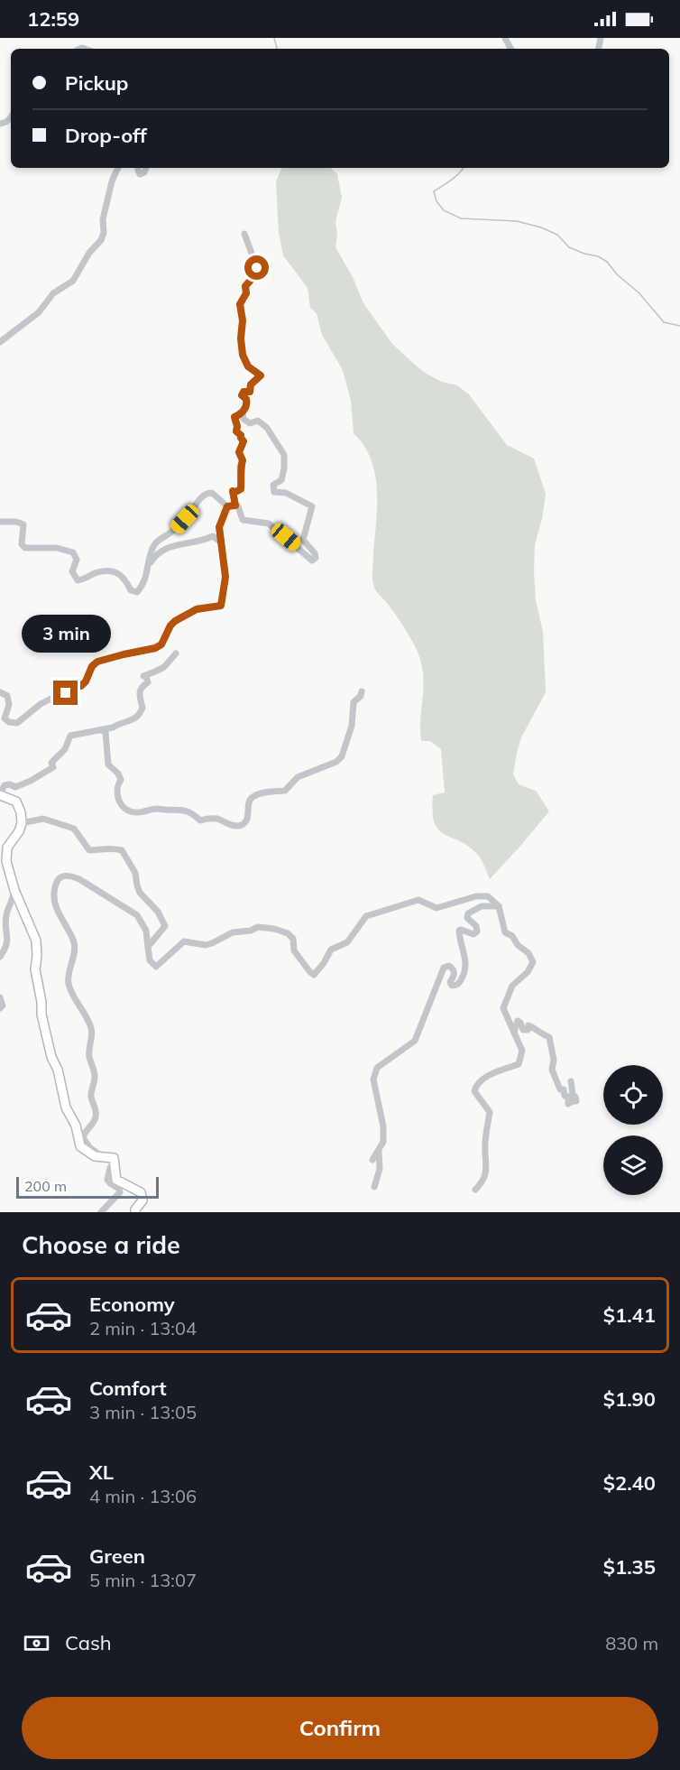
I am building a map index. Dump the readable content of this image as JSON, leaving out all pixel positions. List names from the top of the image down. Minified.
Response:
{"scale_bar":"200 m","page":{"status":"12:59","banner":["Pickup","Drop-off"],"bubble":"3 min","scale":"200 m","heading":"Choose a ride","list":[{"name":"Economy","note":"2 min · 13:04","value":"$1.41"},{"name":"Comfort","note":"3 min · 13:05","value":"$1.90"},{"name":"XL","note":"4 min · 13:06","value":"$2.40"},{"name":"Green","note":"5 min · 13:07","value":"$1.35"}],"pay":["Cash","830 m"],"buttons":"Confirm"}}
